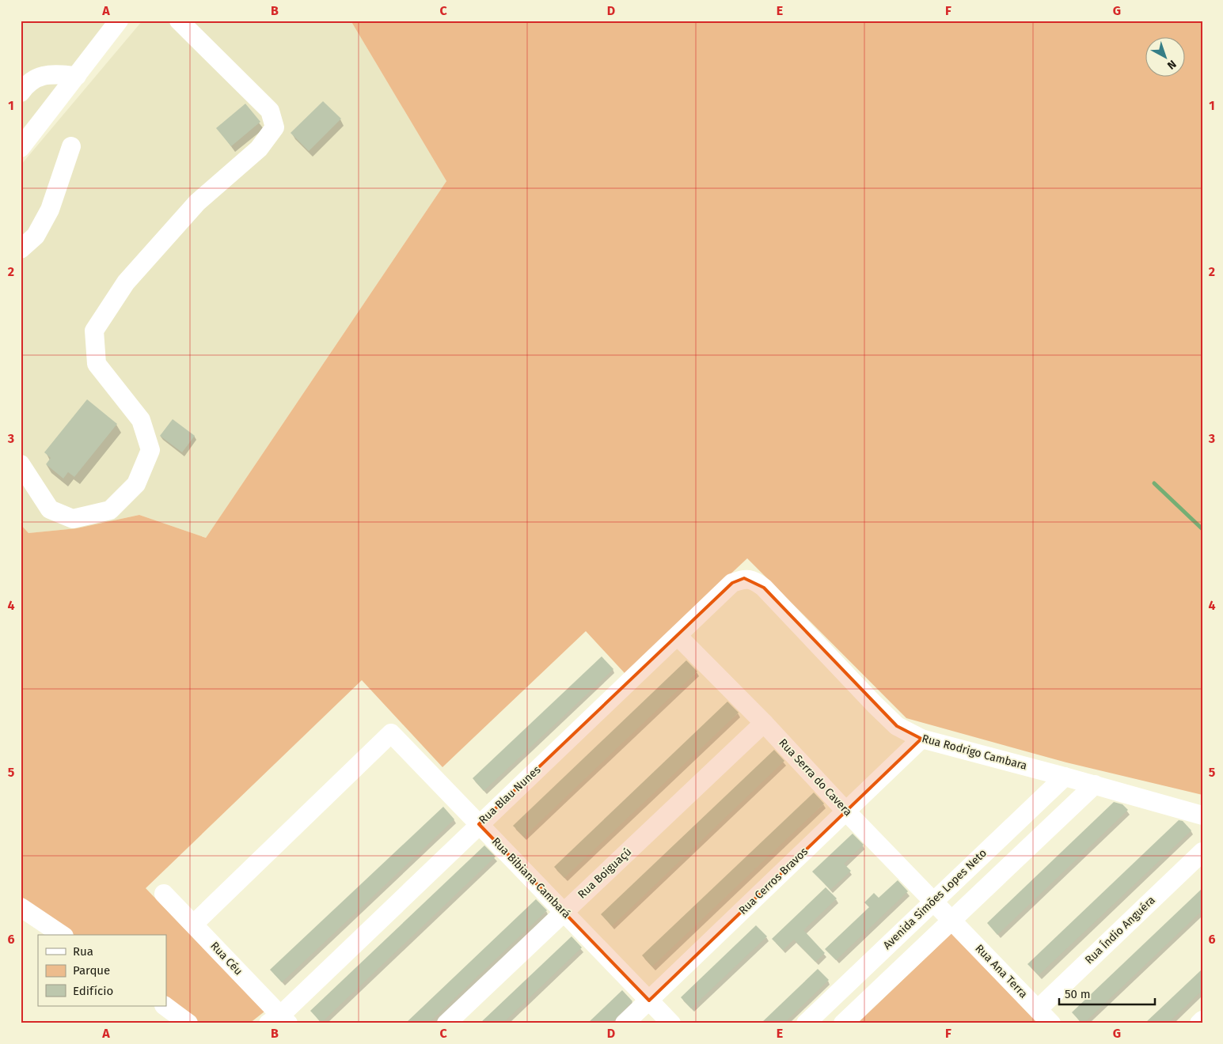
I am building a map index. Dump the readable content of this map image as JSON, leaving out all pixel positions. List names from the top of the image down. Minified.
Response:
{"streets":{"street":["Rua Rodrigo Cambara","Rua Serra do Cavera","Rua Blau Nunes","Rua Boiguaçú","Rua Bibiana Cambará","Rua Cerros Bravos","Avenida Simões Lopes Neto","Rua Índio Anguéra","Rua Céu","Rua Ana Terra"]},"crossings":[["Rua Rodrigo Cambara","Rua Blau Nunes"],["Rua Rodrigo Cambara","Rua Cerros Bravos"],["Rua Rodrigo Cambara","Avenida Simões Lopes Neto"],["Rua Serra do Cavera","Rua Blau Nunes"],["Rua Serra do Cavera","Rua Boiguaçú"],["Rua Serra do Cavera","Rua Cerros Bravos"],["Rua Serra do Cavera","Avenida Simões Lopes Neto"],["Rua Serra do Cavera","Rua Ana Terra"],["Rua Blau Nunes","Rua Bibiana Cambará"],["Rua Blau Nunes","Rua Céu"],["Rua Boiguaçú","Rua Bibiana Cambará"],["Rua Bibiana Cambará","Rua Cerros Bravos"],["Rua Bibiana Cambará","Rua Céu"],["Rua Índio Anguéra","Rua Ana Terra"]],"legend":["Rua","Parque","Edifício"],"scale_bar":"50 m","north":"bottom right","grid":{"columns":["A","B","C","D","E","F","G"],"rows":["1","2","3","4","5","6"]}}
